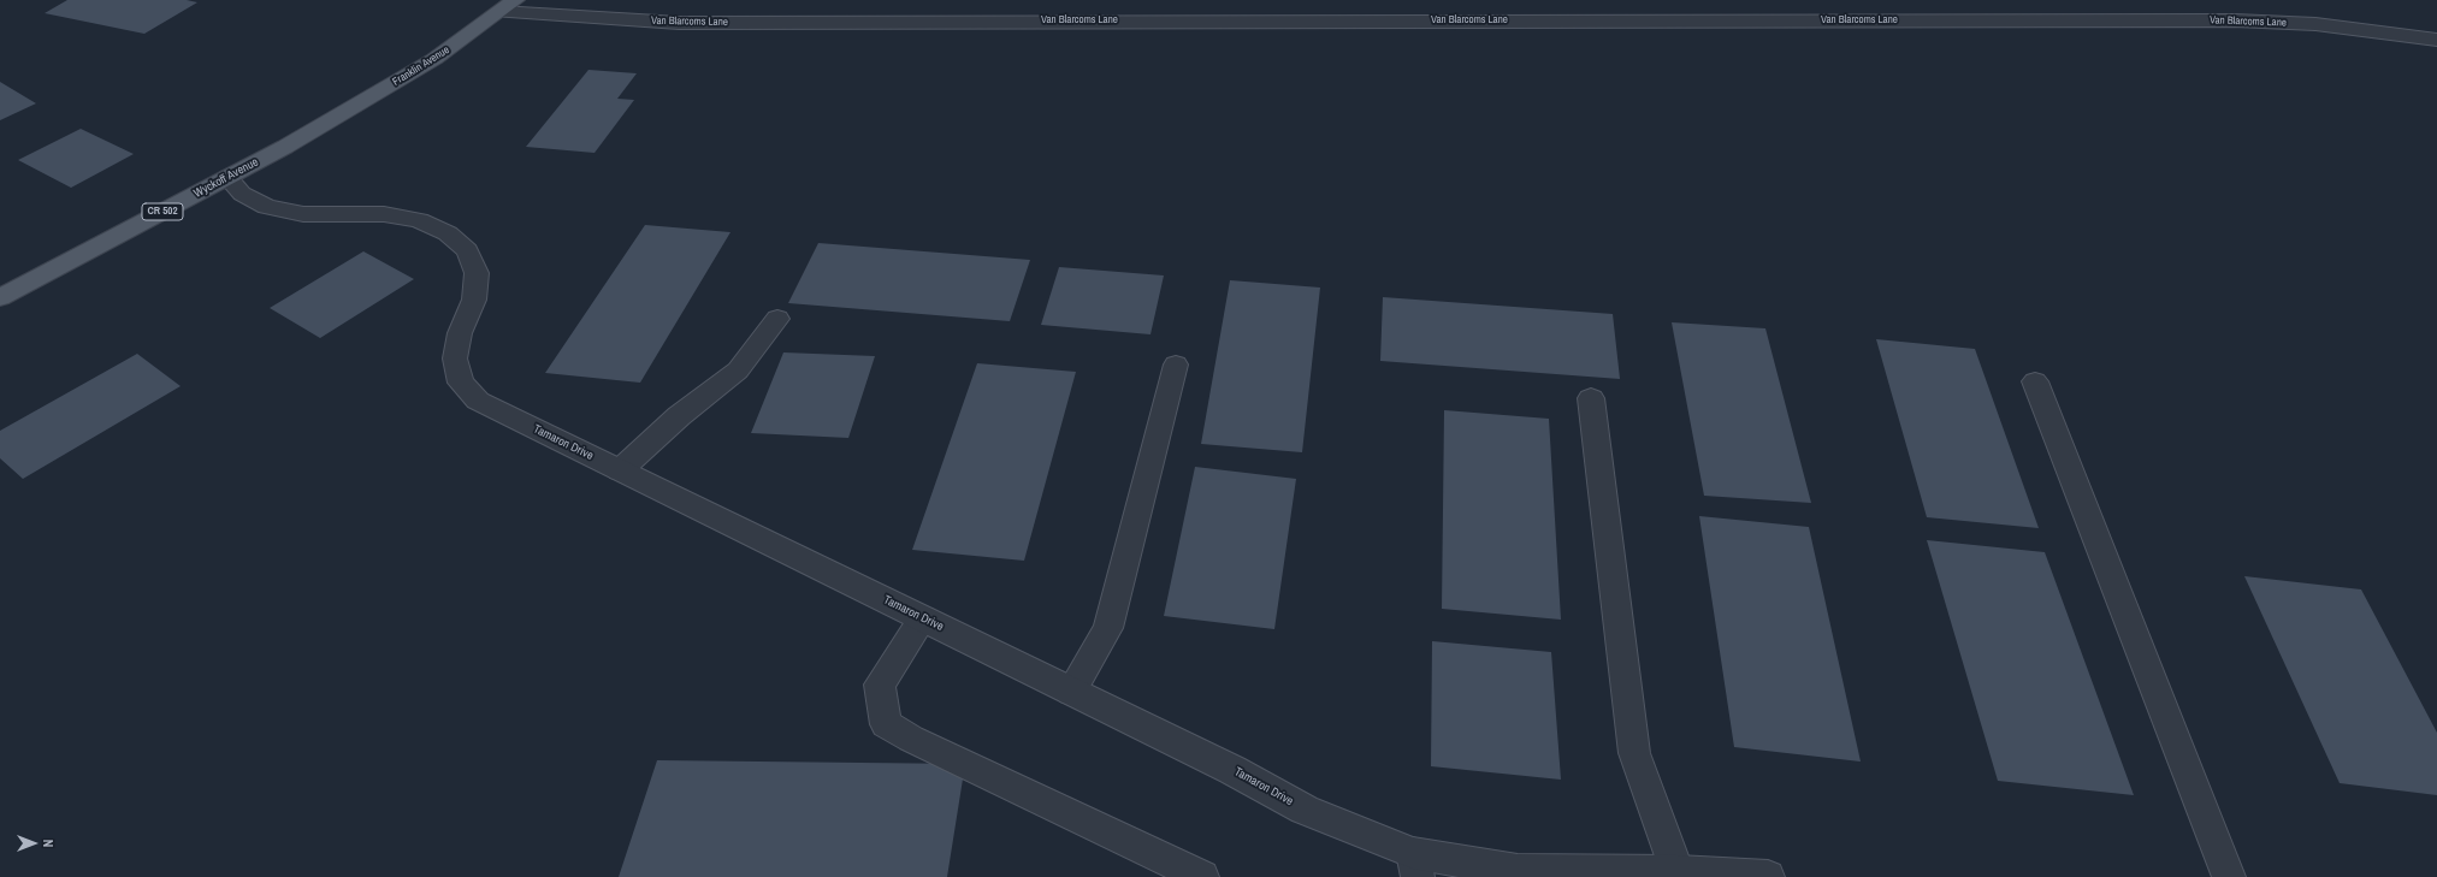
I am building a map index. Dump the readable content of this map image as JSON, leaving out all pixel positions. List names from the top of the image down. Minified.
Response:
{"streets":{"main road":["Franklin Avenue","Wyckoff Avenue","CR 502"],"street":["Van Blarcoms Lane","Tamaron Drive"]},"crossings":[["Van Blarcoms Lane","Franklin Avenue"],["Franklin Avenue","Wyckoff Avenue"],["Wyckoff Avenue","Tamaron Drive"]],"north":"right"}
